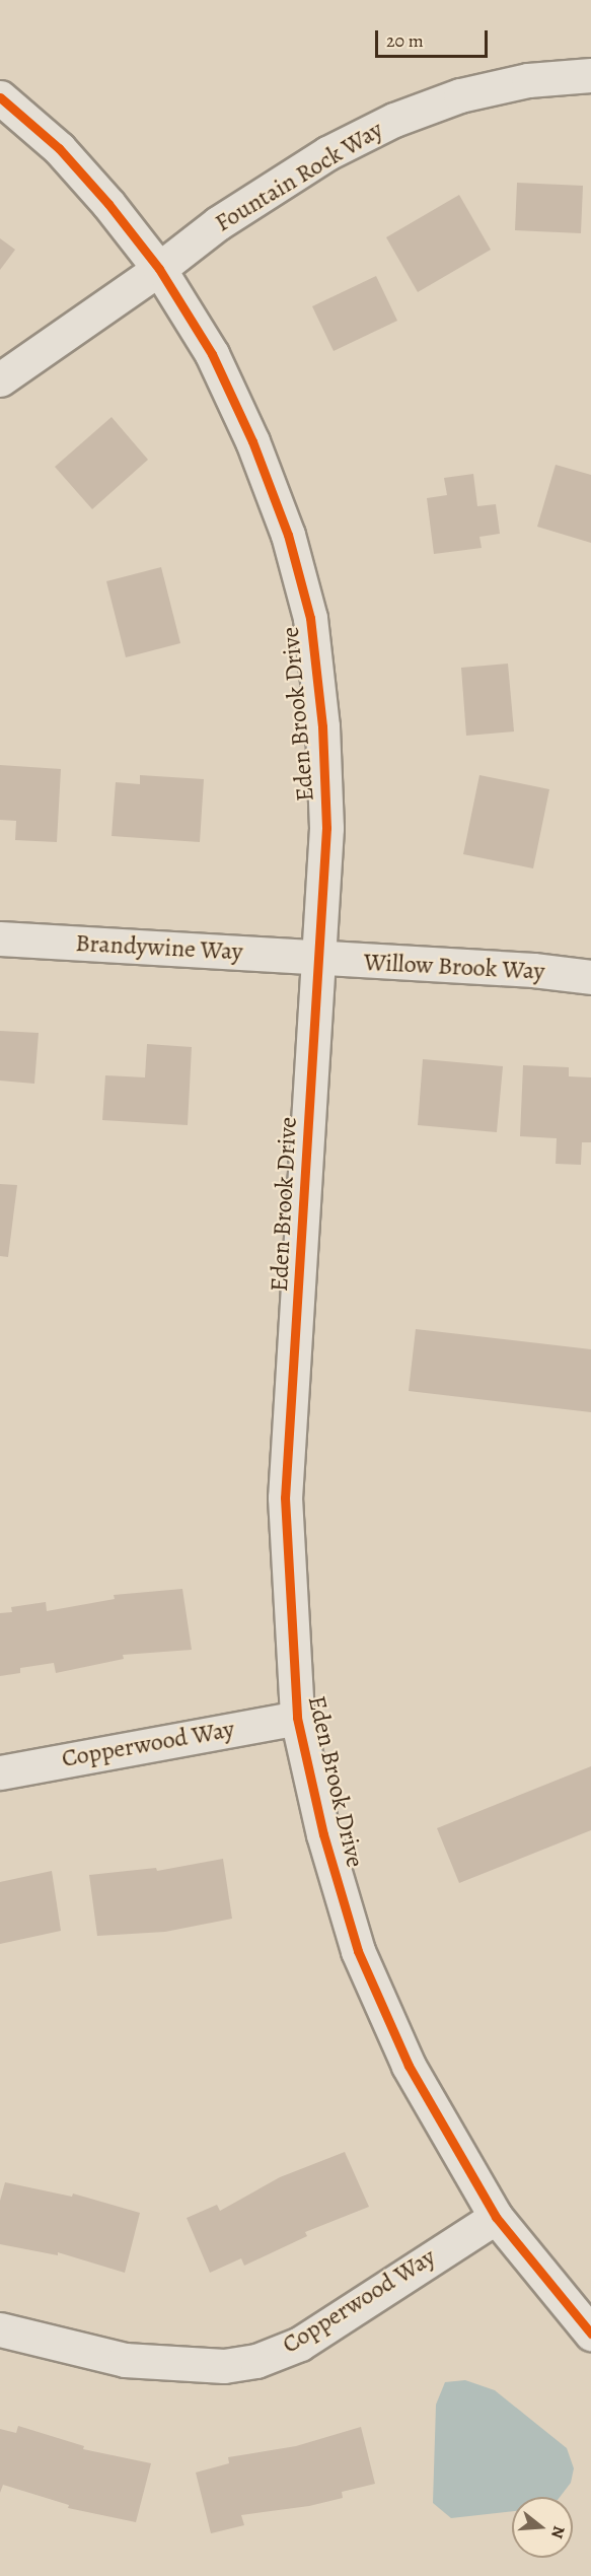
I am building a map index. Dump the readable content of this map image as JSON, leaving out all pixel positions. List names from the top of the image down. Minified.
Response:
{"streets":{"street":["Fountain Rock Way","Eden Brook Drive","Brandywine Way","Willow Brook Way","Copperwood Way"]},"crossings":[["Fountain Rock Way","Eden Brook Drive"],["Eden Brook Drive","Brandywine Way"],["Eden Brook Drive","Willow Brook Way"],["Eden Brook Drive","Copperwood Way"],["Brandywine Way","Willow Brook Way"]],"scale_bar":"20 m","north":"right"}
